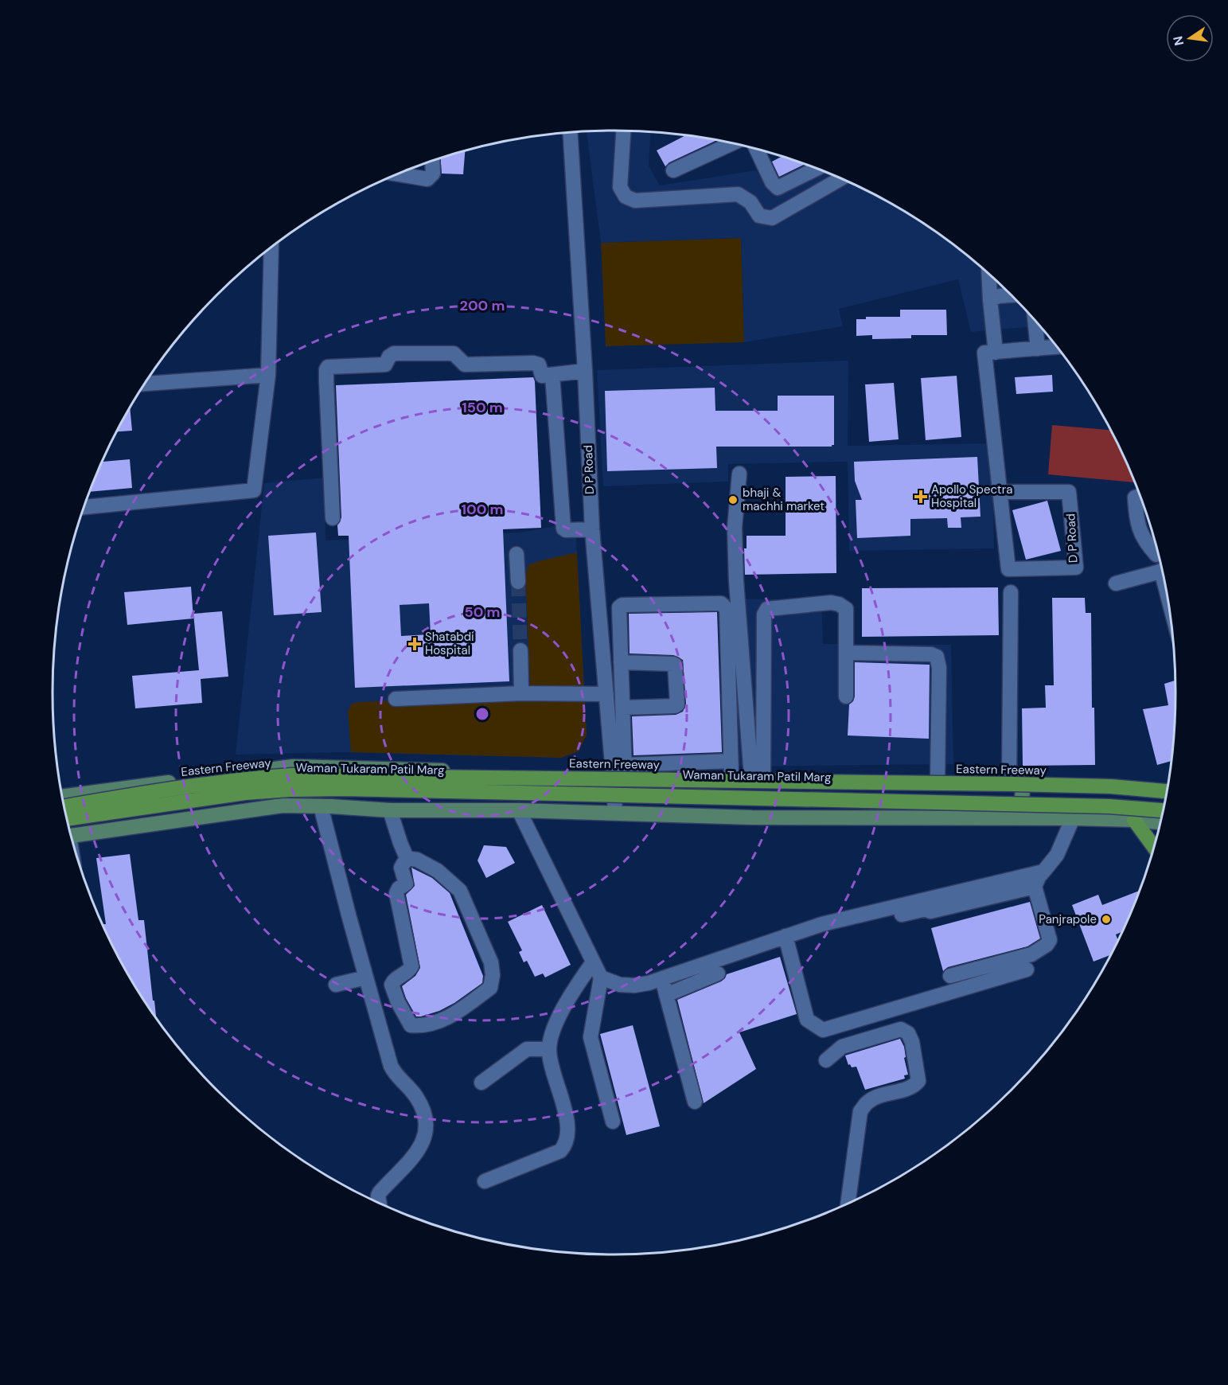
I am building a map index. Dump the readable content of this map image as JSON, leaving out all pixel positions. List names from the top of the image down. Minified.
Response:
{"streets":{"highway":["Eastern Freeway"],"main road":["Waman Tukaram Patil Marg"],"street":["D P Road"]},"crossings":[["D P Road","Waman Tukaram Patil Marg"]],"places":{"health":["Apollo Spectra Hospital","Shatabdi Hospital"],"other":["bhaji & machhi market","Panjrapole"]},"north":"left","rings":["200 m","150 m","100 m","50 m"]}
